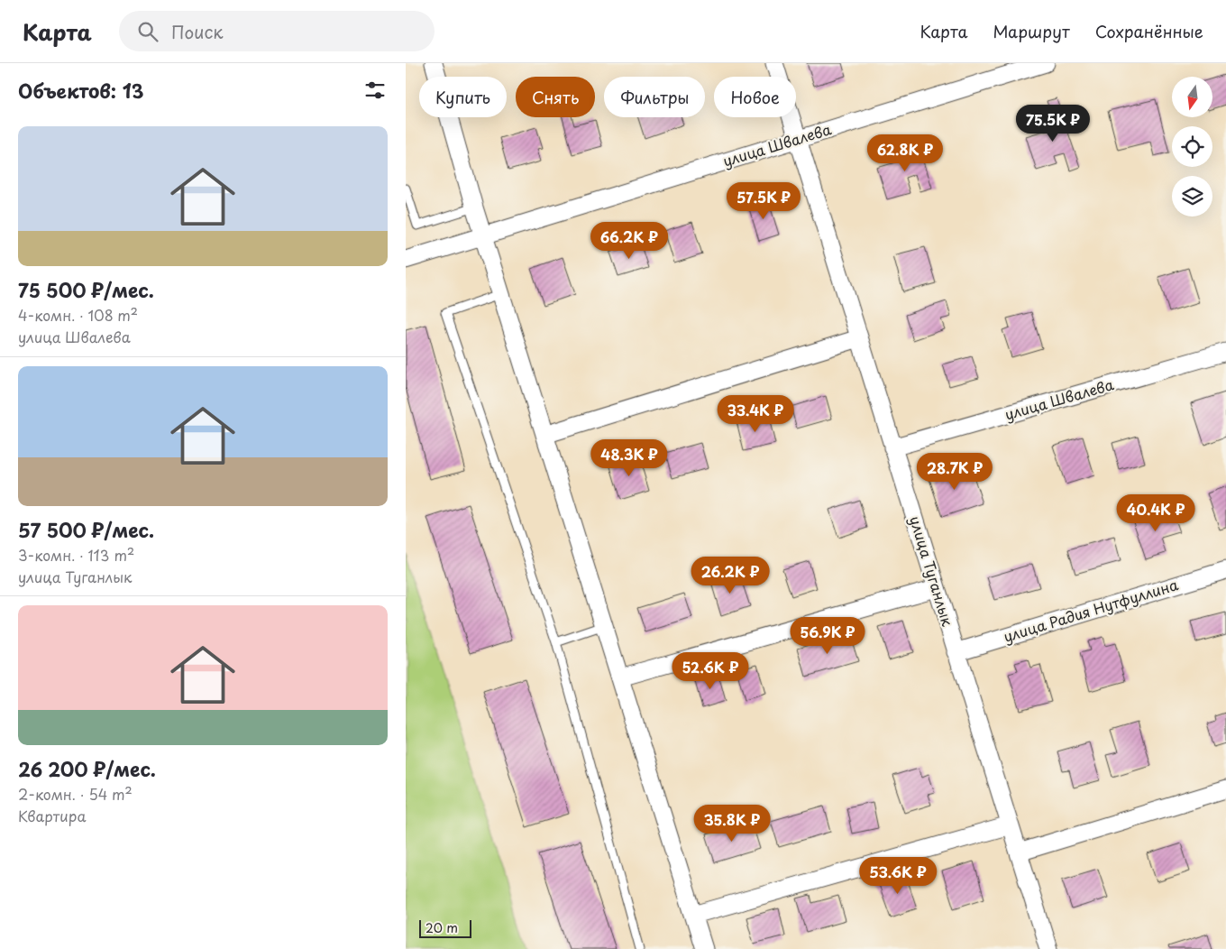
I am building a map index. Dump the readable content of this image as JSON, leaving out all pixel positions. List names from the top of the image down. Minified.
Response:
{"streets":{"street":["улица Швалева","улица Туганлык","улица Радия Нутфуллина"]},"crossings":[["улица Швалева","улица Туганлык"],["улица Туганлык","улица Радия Нутфуллина"]],"scale_bar":"20 m","north":"bottom","page":{"header":"Карта","search":"Поиск","nav":["Карта","Маршрут","Сохранённые"],"heading":"Объектов: 13","chip":["Купить","Снять","Фильтры","Новое"],"price":["75.5K ₽","62.8K ₽","57.5K ₽","66.2K ₽","33.4K ₽","48.3K ₽","28.7K ₽","40.4K ₽","26.2K ₽","56.9K ₽","52.6K ₽","35.8K ₽","53.6K ₽"],"list":[{"name":"75 500 ₽/мес.","note":"4-комн. · 108 m² · улица Швалева"},{"name":"57 500 ₽/мес.","note":"3-комн. · 113 m² · улица Туганлык"},{"name":"26 200 ₽/мес.","note":"2-комн. · 54 m² · Квартира"}],"scale":"20 m"}}
